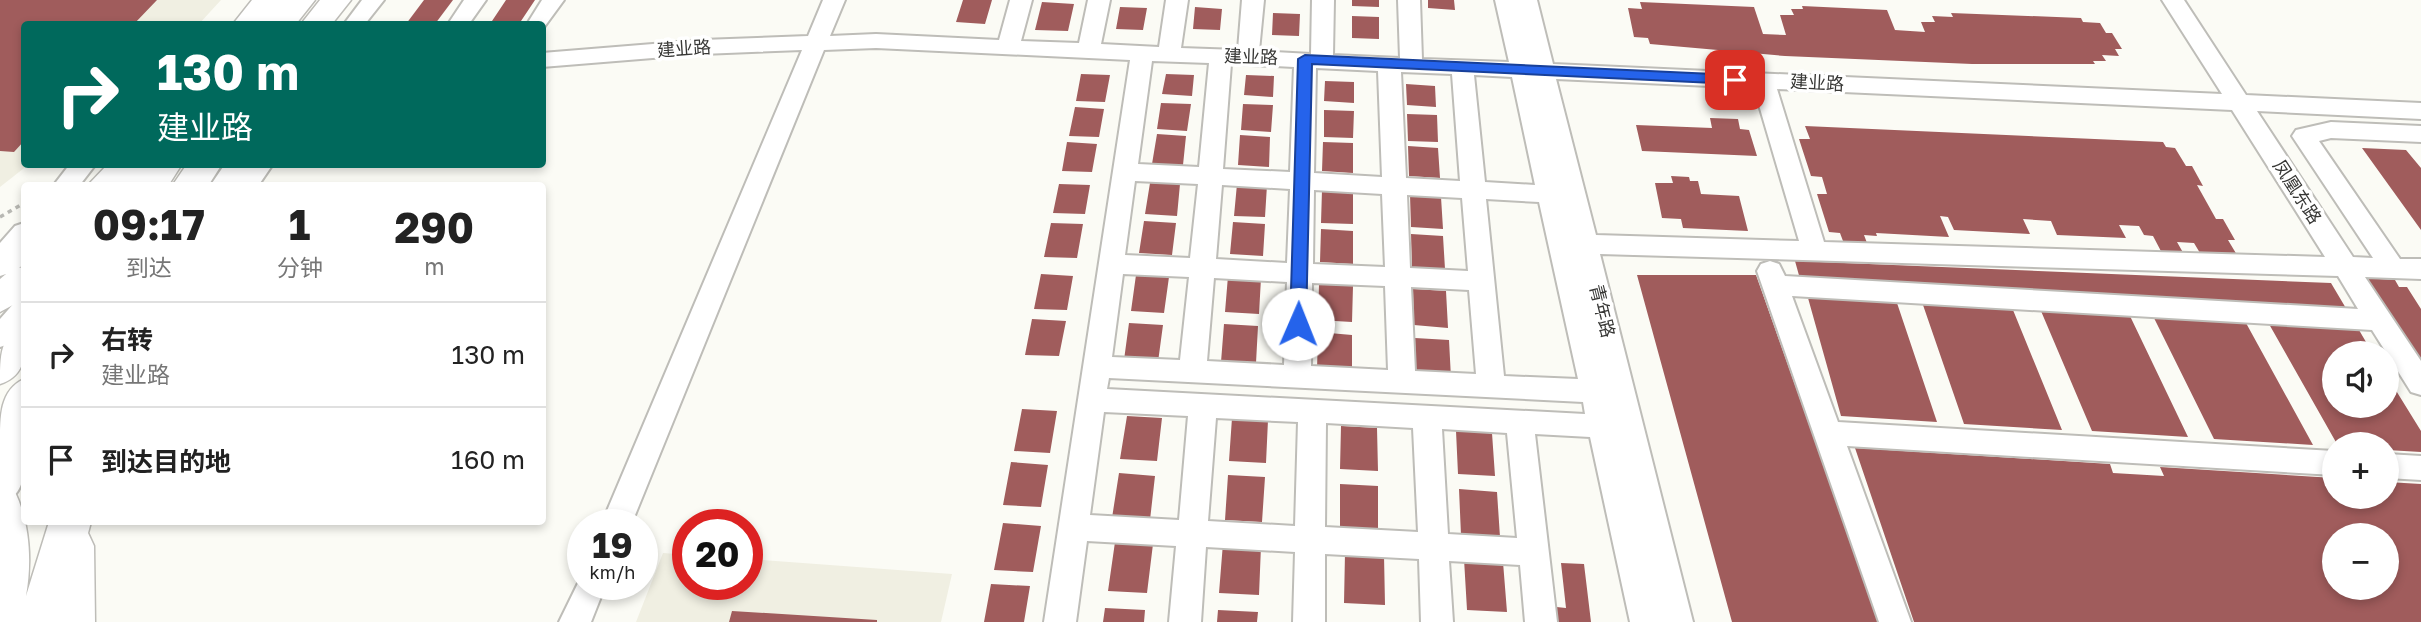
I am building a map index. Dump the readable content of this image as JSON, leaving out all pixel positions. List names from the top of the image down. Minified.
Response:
{"streets":{"street":["建业路","凤凰东路","青年路"]},"crossings":[["建业路","凤凰东路"],["建业路","青年路"]],"page":{"turn":["130 m","建业路"],"eta":["09:17","到达","1","分钟","290","m"],"list":[{"name":"右转","note":"建业路","value":"130 m"},{"name":"到达目的地","value":"160 m"}],"map_buttons":["+","−"],"speed":"19 km/h","limit":"20"}}
